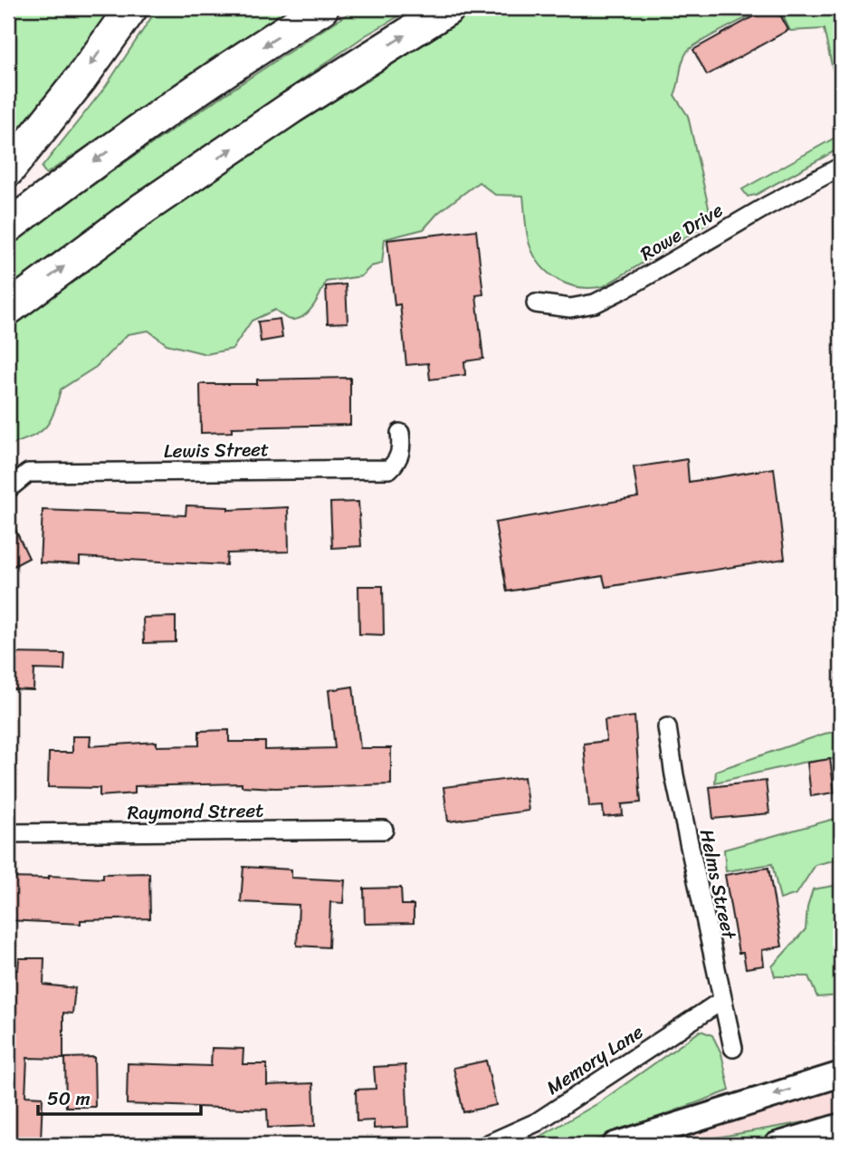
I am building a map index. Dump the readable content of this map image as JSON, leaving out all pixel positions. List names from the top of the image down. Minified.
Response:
{"streets":{"street":["Rowe Drive","Lewis Street","Raymond Street","Helms Street","Memory Lane"]},"crossings":[["Helms Street","Memory Lane"]],"scale_bar":"50 m"}
